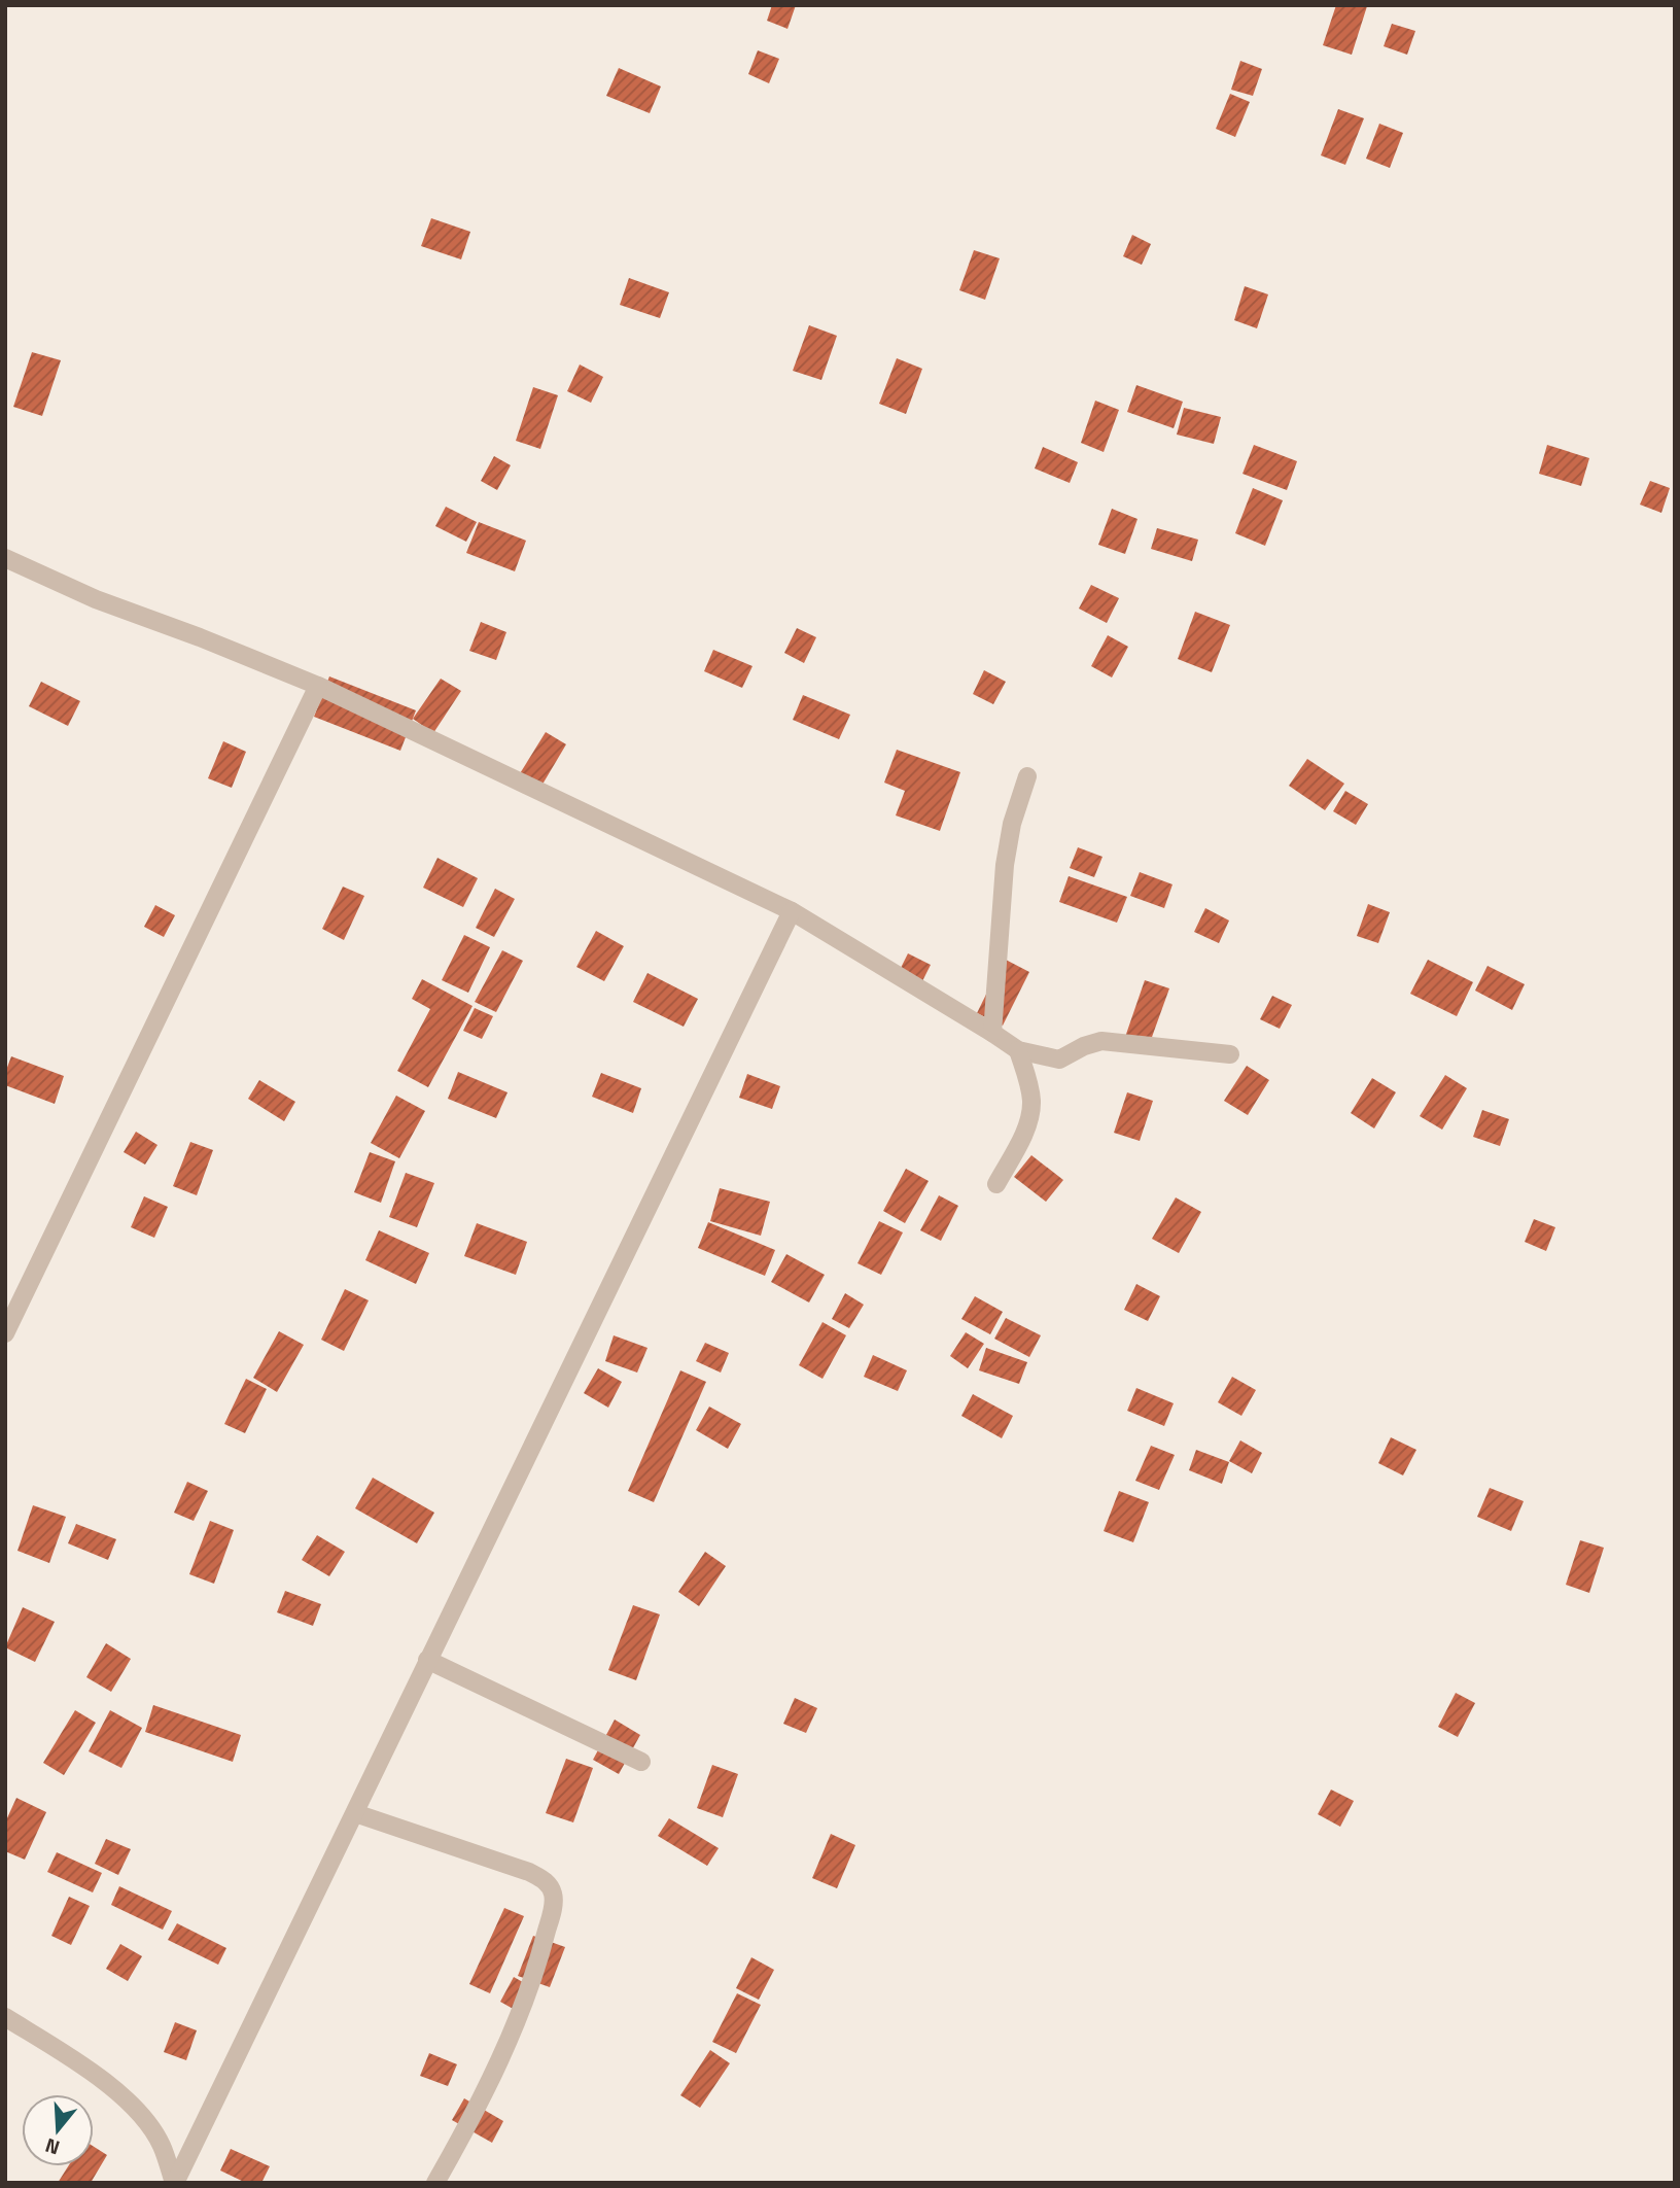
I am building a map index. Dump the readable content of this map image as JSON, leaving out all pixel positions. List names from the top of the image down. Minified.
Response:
{"north":"bottom"}
